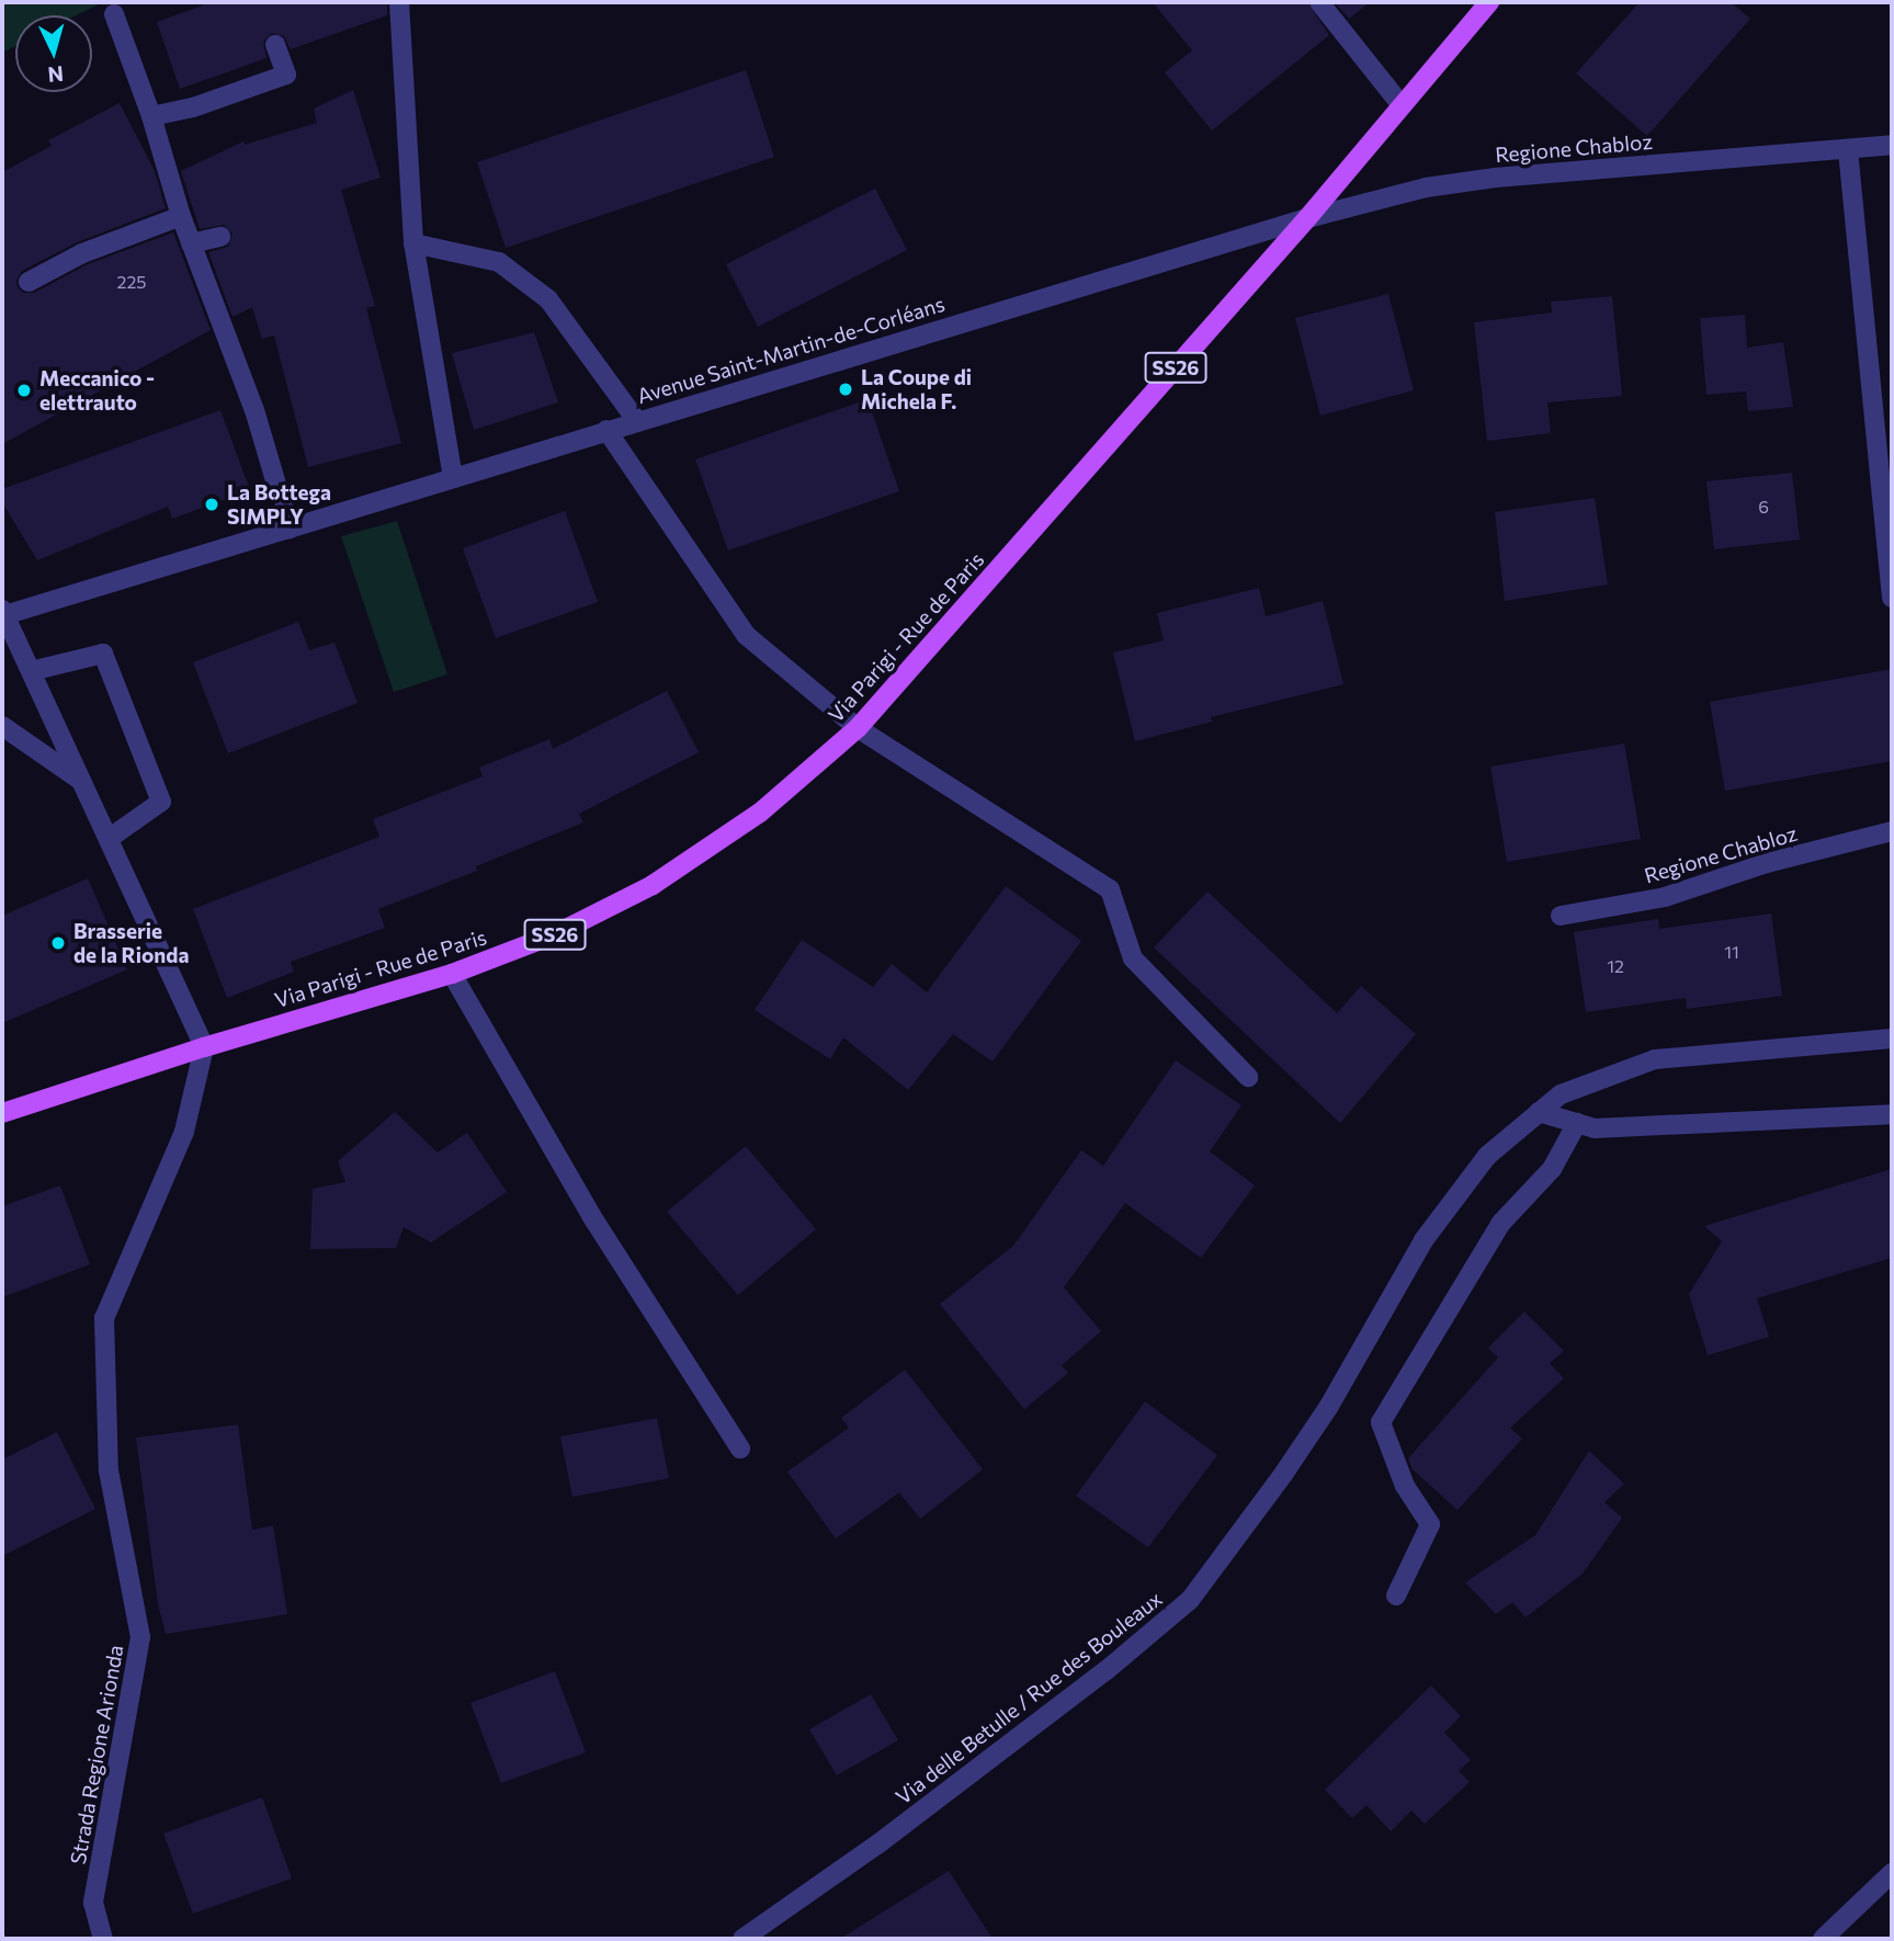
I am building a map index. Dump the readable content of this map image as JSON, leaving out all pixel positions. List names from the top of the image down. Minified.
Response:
{"streets":{"main road":["SS26","Via Parigi - Rue de Paris"],"street":["Regione Chabloz","Avenue Saint-Martin-de-Corléans","Via delle Betulle / Rue des Bouleaux","Strada Regione Arionda"]},"crossings":[["Regione Chabloz","Avenue Saint-Martin-de-Corléans"],["Regione Chabloz","Via Parigi - Rue de Paris"],["Avenue Saint-Martin-de-Corléans","Via Parigi - Rue de Paris"],["Via Parigi - Rue de Paris","Strada Regione Arionda"]],"places":["La Coupe di Michela F.","Meccanico - elettrauto","La Bottega SIMPLY","Brasserie de la Rionda"],"house_numbers":["225","6","11","12"],"north":"bottom"}
